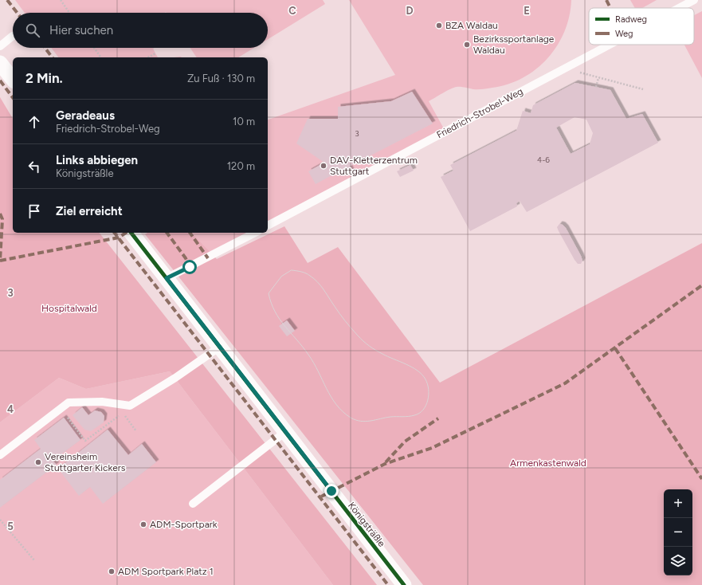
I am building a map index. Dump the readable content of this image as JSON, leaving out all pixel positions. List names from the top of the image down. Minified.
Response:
{"streets":{"street":["Königsträßle"],"lane":["Friedrich-Strobel-Weg"]},"parks":["Hospitalwald","Armenkastenwald"],"places":["BZA Waldau","Bezirkssportanlage Waldau","DAV-Kletterzentrum Stuttgart","Vereinsheim Stuttgarter Kickers","ADM-Sportpark","ADM Sportpark Platz 1"],"house_numbers":["3","4-6"],"legend":["Radweg","Weg"],"page":{"search":"Hier suchen","heading":["2 Min.","Zu Fuß · 130 m"],"list":[["Geradeaus","Friedrich-Strobel-Weg","10 m"],["Links abbiegen","Königsträßle","120 m"],"Ziel erreicht"],"map_buttons":["+","−"]},"grid":{"columns":["C","D","E"],"rows":["3","4","5"]}}
